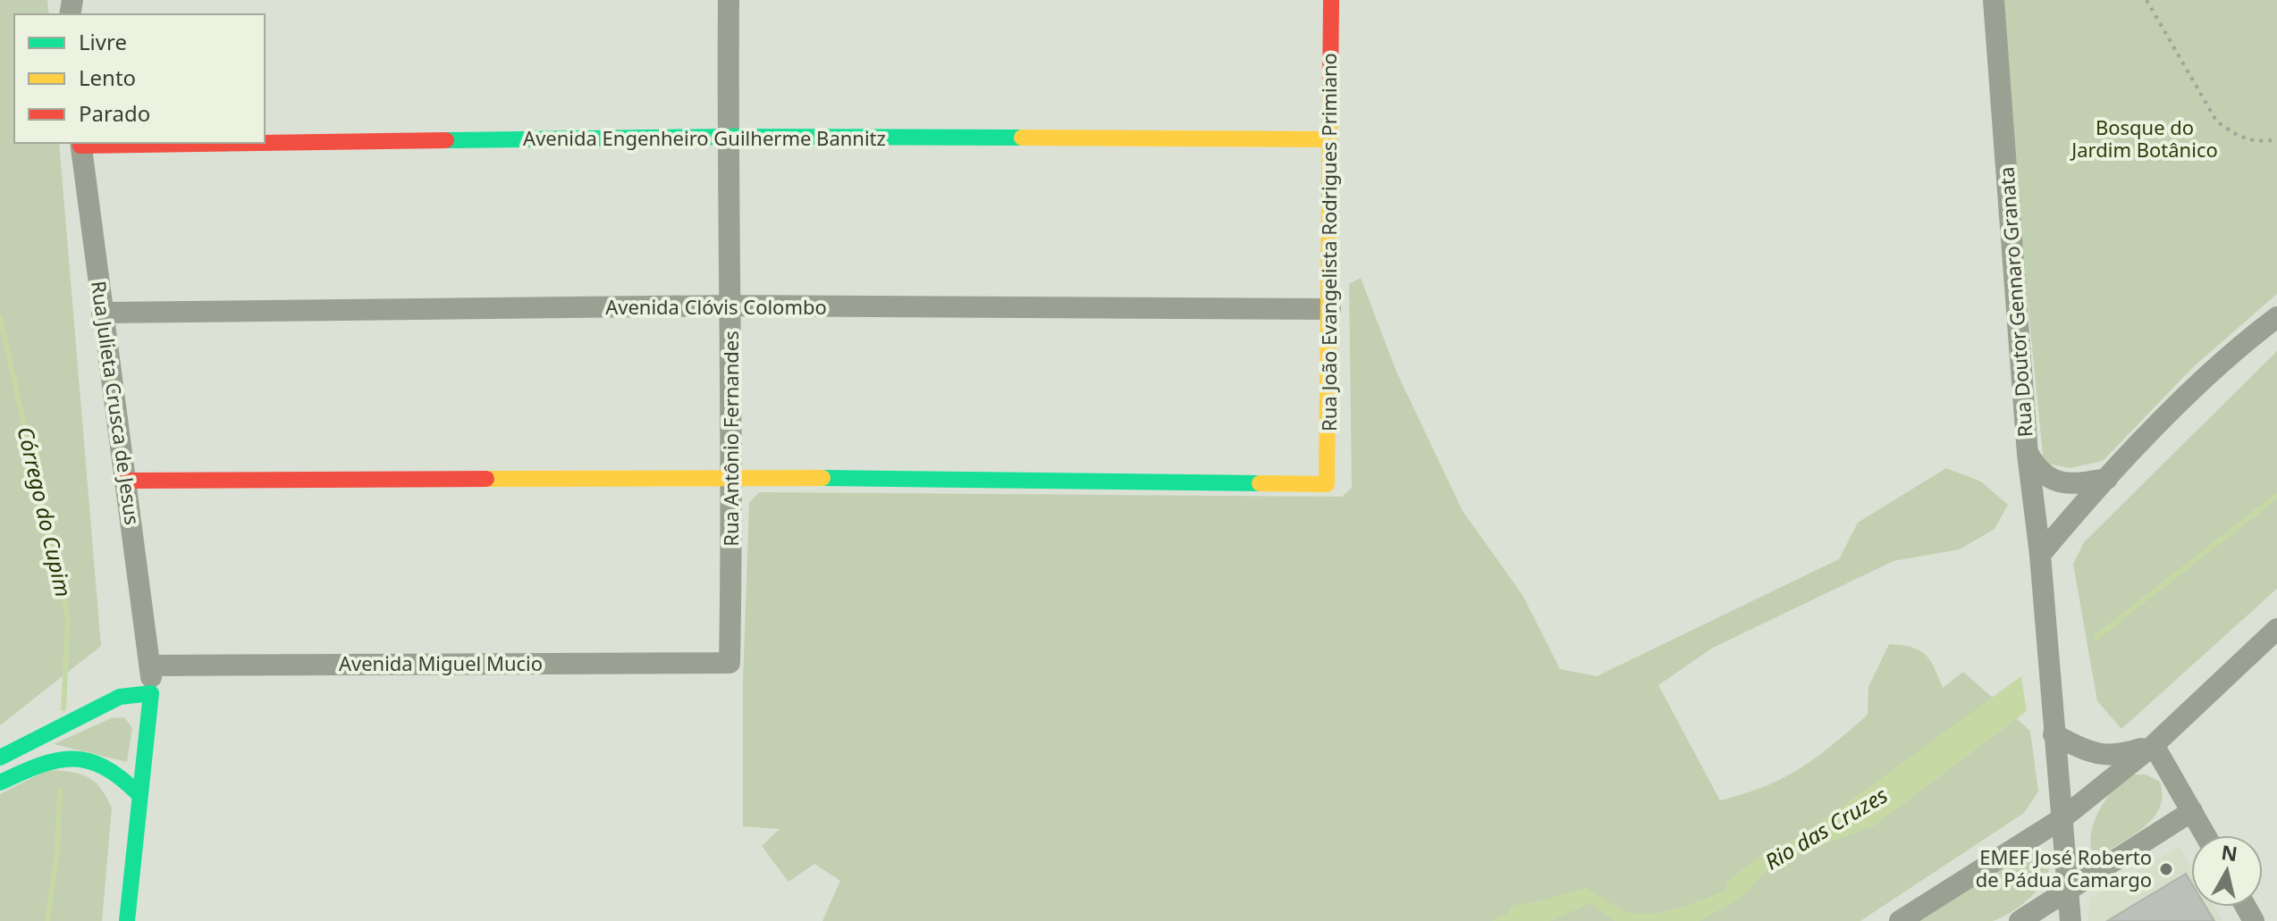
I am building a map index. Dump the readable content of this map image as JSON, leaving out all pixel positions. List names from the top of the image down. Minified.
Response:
{"streets":{"street":["Avenida Engenheiro Guilherme Bannitz","Rua João Evangelista Rodrigues Primiano","Rua Doutor Gennaro Granata","Avenida Clóvis Colombo","Rua Julieta Crusca de Jesus","Rua Antônio Fernandes","Avenida Miguel Mucio"]},"crossings":[["Avenida Engenheiro Guilherme Bannitz","Rua João Evangelista Rodrigues Primiano"],["Avenida Engenheiro Guilherme Bannitz","Rua Antônio Fernandes"],["Rua João Evangelista Rodrigues Primiano","Avenida Clóvis Colombo"],["Rua João Evangelista Rodrigues Primiano","Rua Antônio Fernandes"],["Avenida Clóvis Colombo","Rua Julieta Crusca de Jesus"],["Avenida Clóvis Colombo","Rua Antônio Fernandes"],["Rua Julieta Crusca de Jesus","Avenida Miguel Mucio"],["Rua Antônio Fernandes","Avenida Miguel Mucio"]],"water":["Córrego do Cupim","Rio das Cruzes"],"parks":["Bosque do Jardim Botânico"],"places":["EMEF José Roberto de Pádua Camargo"],"legend":["Livre","Lento","Parado"],"north":"top"}
